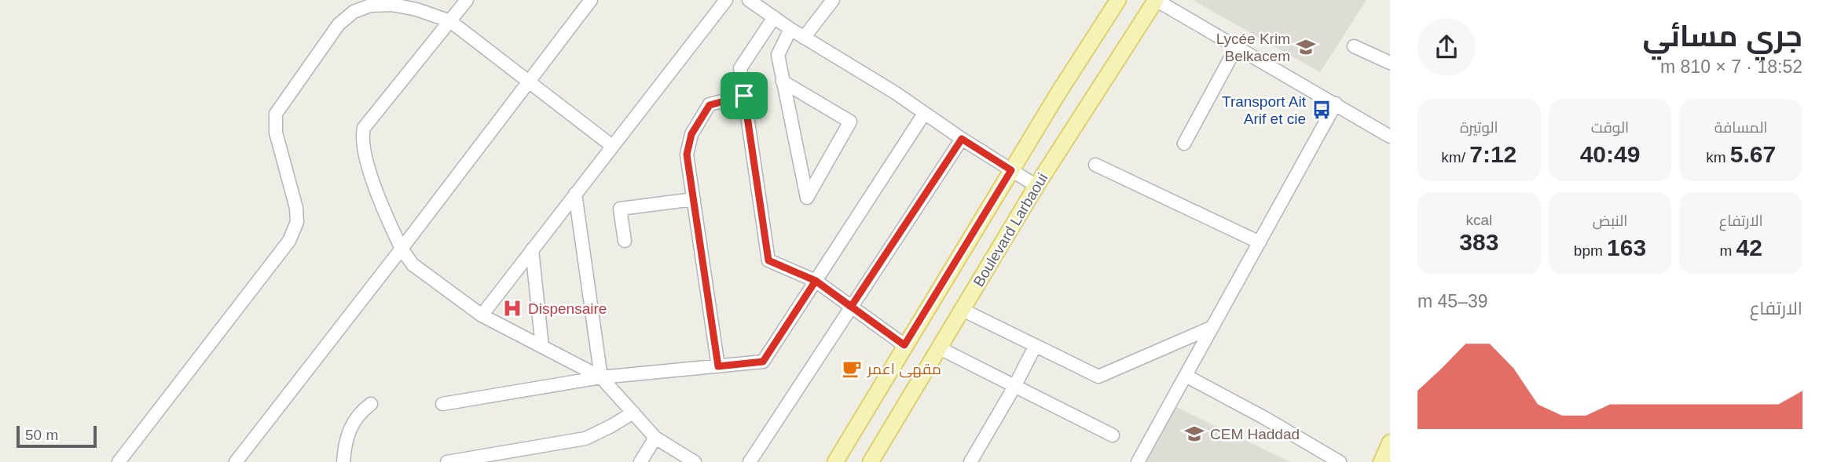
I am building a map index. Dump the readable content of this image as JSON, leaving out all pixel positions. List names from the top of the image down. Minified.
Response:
{"streets":{"main road":["Boulevard Larbaoui"]},"places":{"school or university":["Lycée Krim Belkacem","CEM Haddad"],"bus stop":["Transport Ait Arif et cie"],"hospital":["Dispensaire"],"cafe":["مقهى اعمر"]},"scale_bar":"50 m","page":{"heading":["جري مسائي","18:52 · 7 × 810 m"],"stats":[["المسافة","5.67 km"],["الوقت","40:49"],["الوتيرة","7:12 /km"],["الارتفاع","42 m"],["النبض","163 bpm"],["kcal","383"]],"chart":["الارتفاع","39–45 m"],"scale":"50 m"}}
